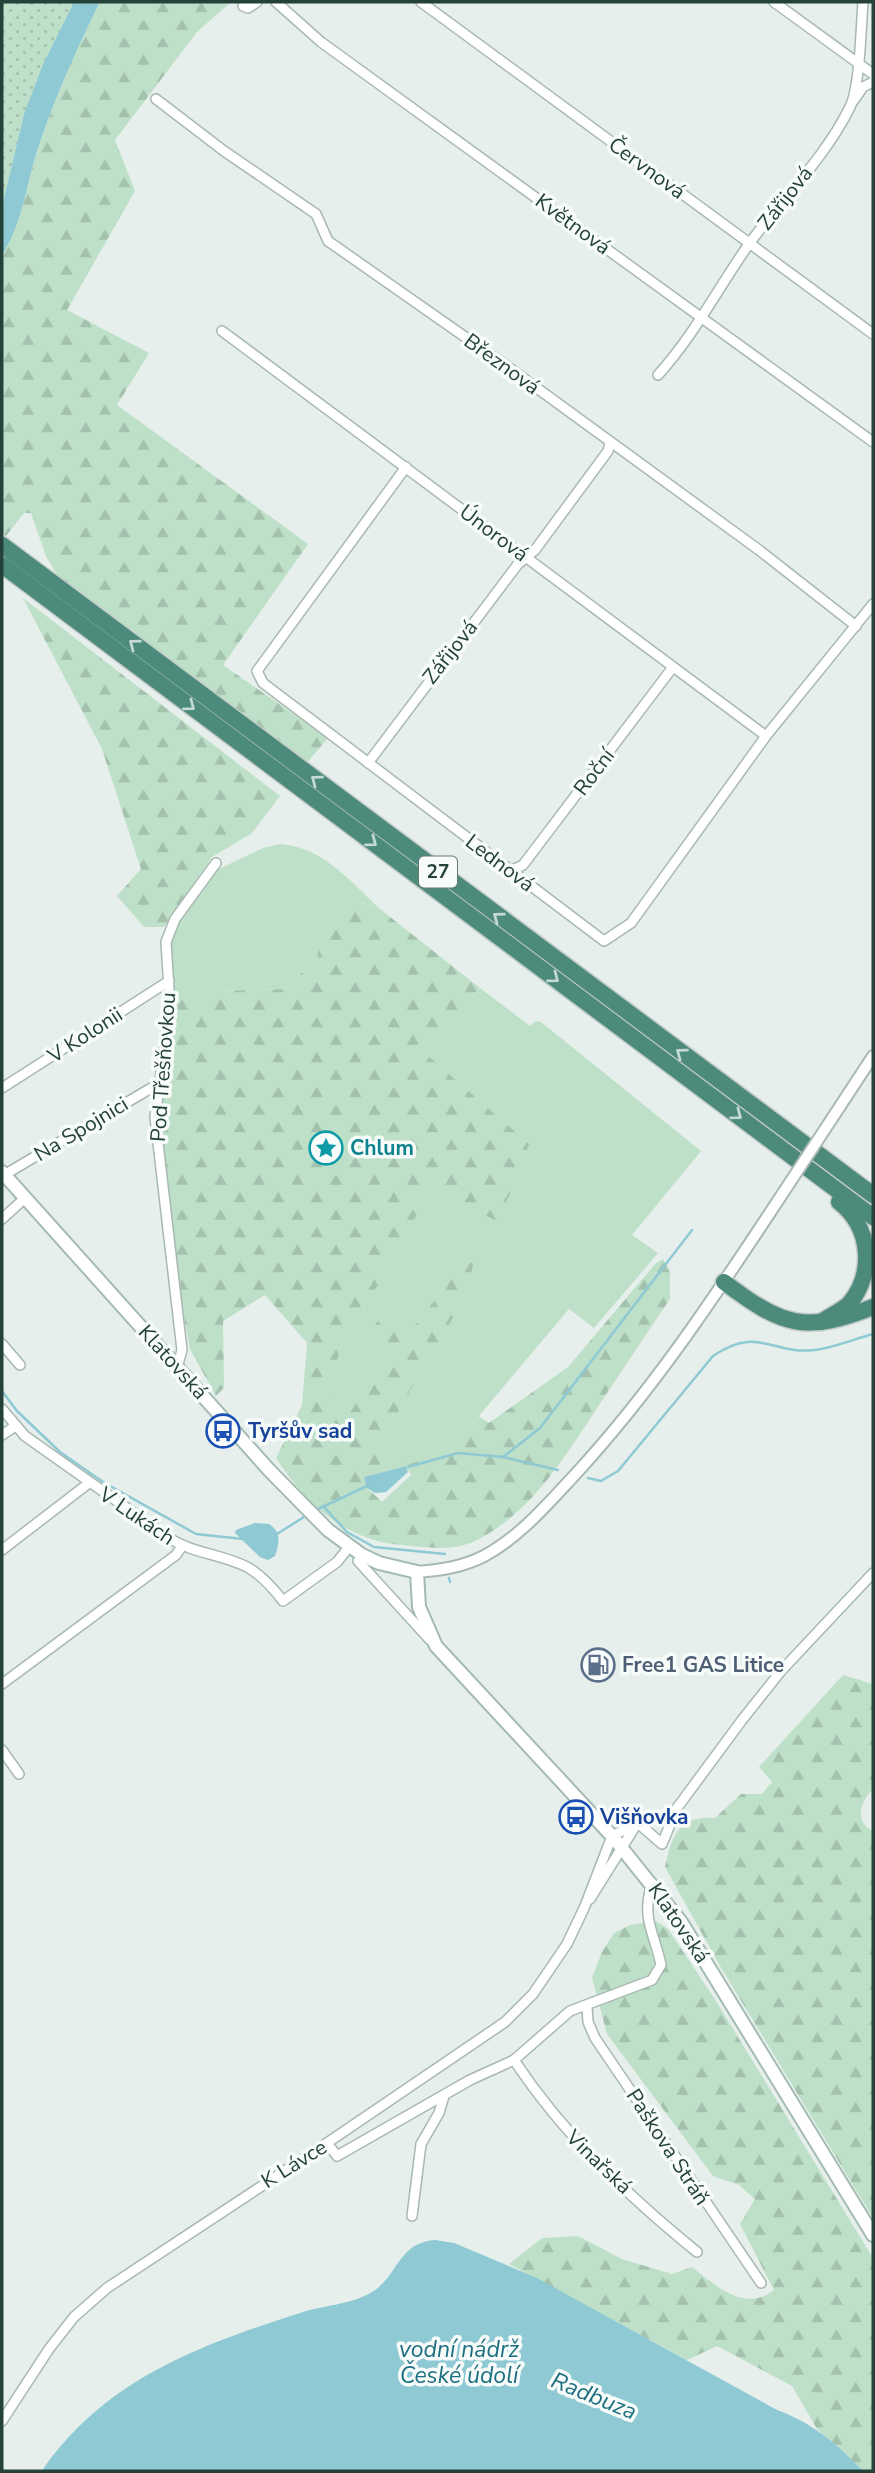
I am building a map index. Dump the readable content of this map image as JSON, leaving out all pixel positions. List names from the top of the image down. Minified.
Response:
{"streets":{"highway":["27"],"main road":["Klatovská"],"street":["Červnová","Zářijová","Květnová","Březnová","Únorová","Roční","Lednová","V Kolonii","Pod Třešňovkou","Na Spojnici","V Lukách","Paškova Stráň","Vinařská","K Lávce"]},"crossings":[["Červnová","Zářijová"],["Zářijová","Květnová"],["Zářijová","Březnová"],["Zářijová","Únorová"],["Zářijová","Lednová"],["Březnová","Lednová"],["Únorová","Roční"],["Únorová","Lednová"],["Roční","Lednová"],["V Kolonii","Pod Třešňovkou"],["Pod Třešňovkou","Na Spojnici"],["Pod Třešňovkou","Klatovská"],["Na Spojnici","Klatovská"],["Klatovská","V Lukách"],["Klatovská","K Lávce"]],"water":["vodní nádrž České údolí","Radbuza"],"places":{"place":["Chlum"],"bus stop":["Tyršův sad","Višňovka"],"fuel station":["Free1 GAS Litice"]}}
